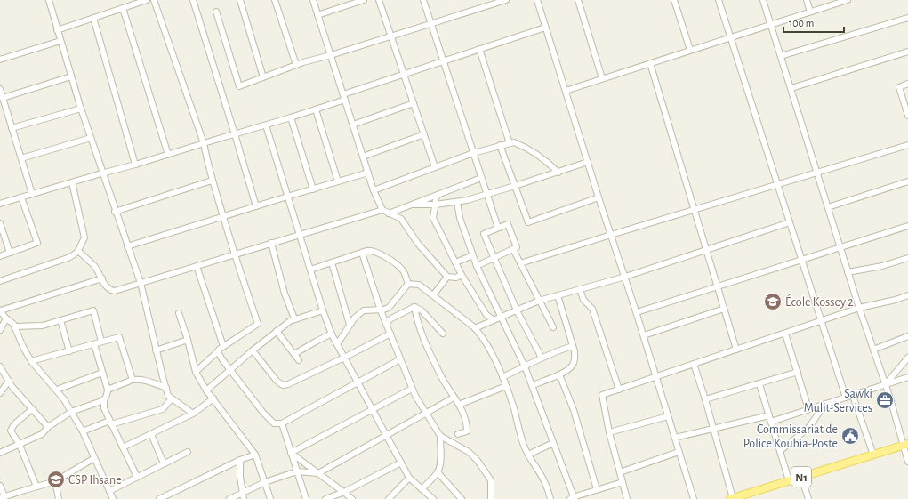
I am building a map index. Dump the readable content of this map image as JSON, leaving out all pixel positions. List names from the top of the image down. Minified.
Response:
{"streets":{"main road":["N1"]},"places":{"school or university":["École Kossey 2","CSP Ihsane"],"office":["Sawki Mulit-Services"],"public building":["Commissariat de Police Koubia-Poste"]},"scale_bar":"100 m"}
